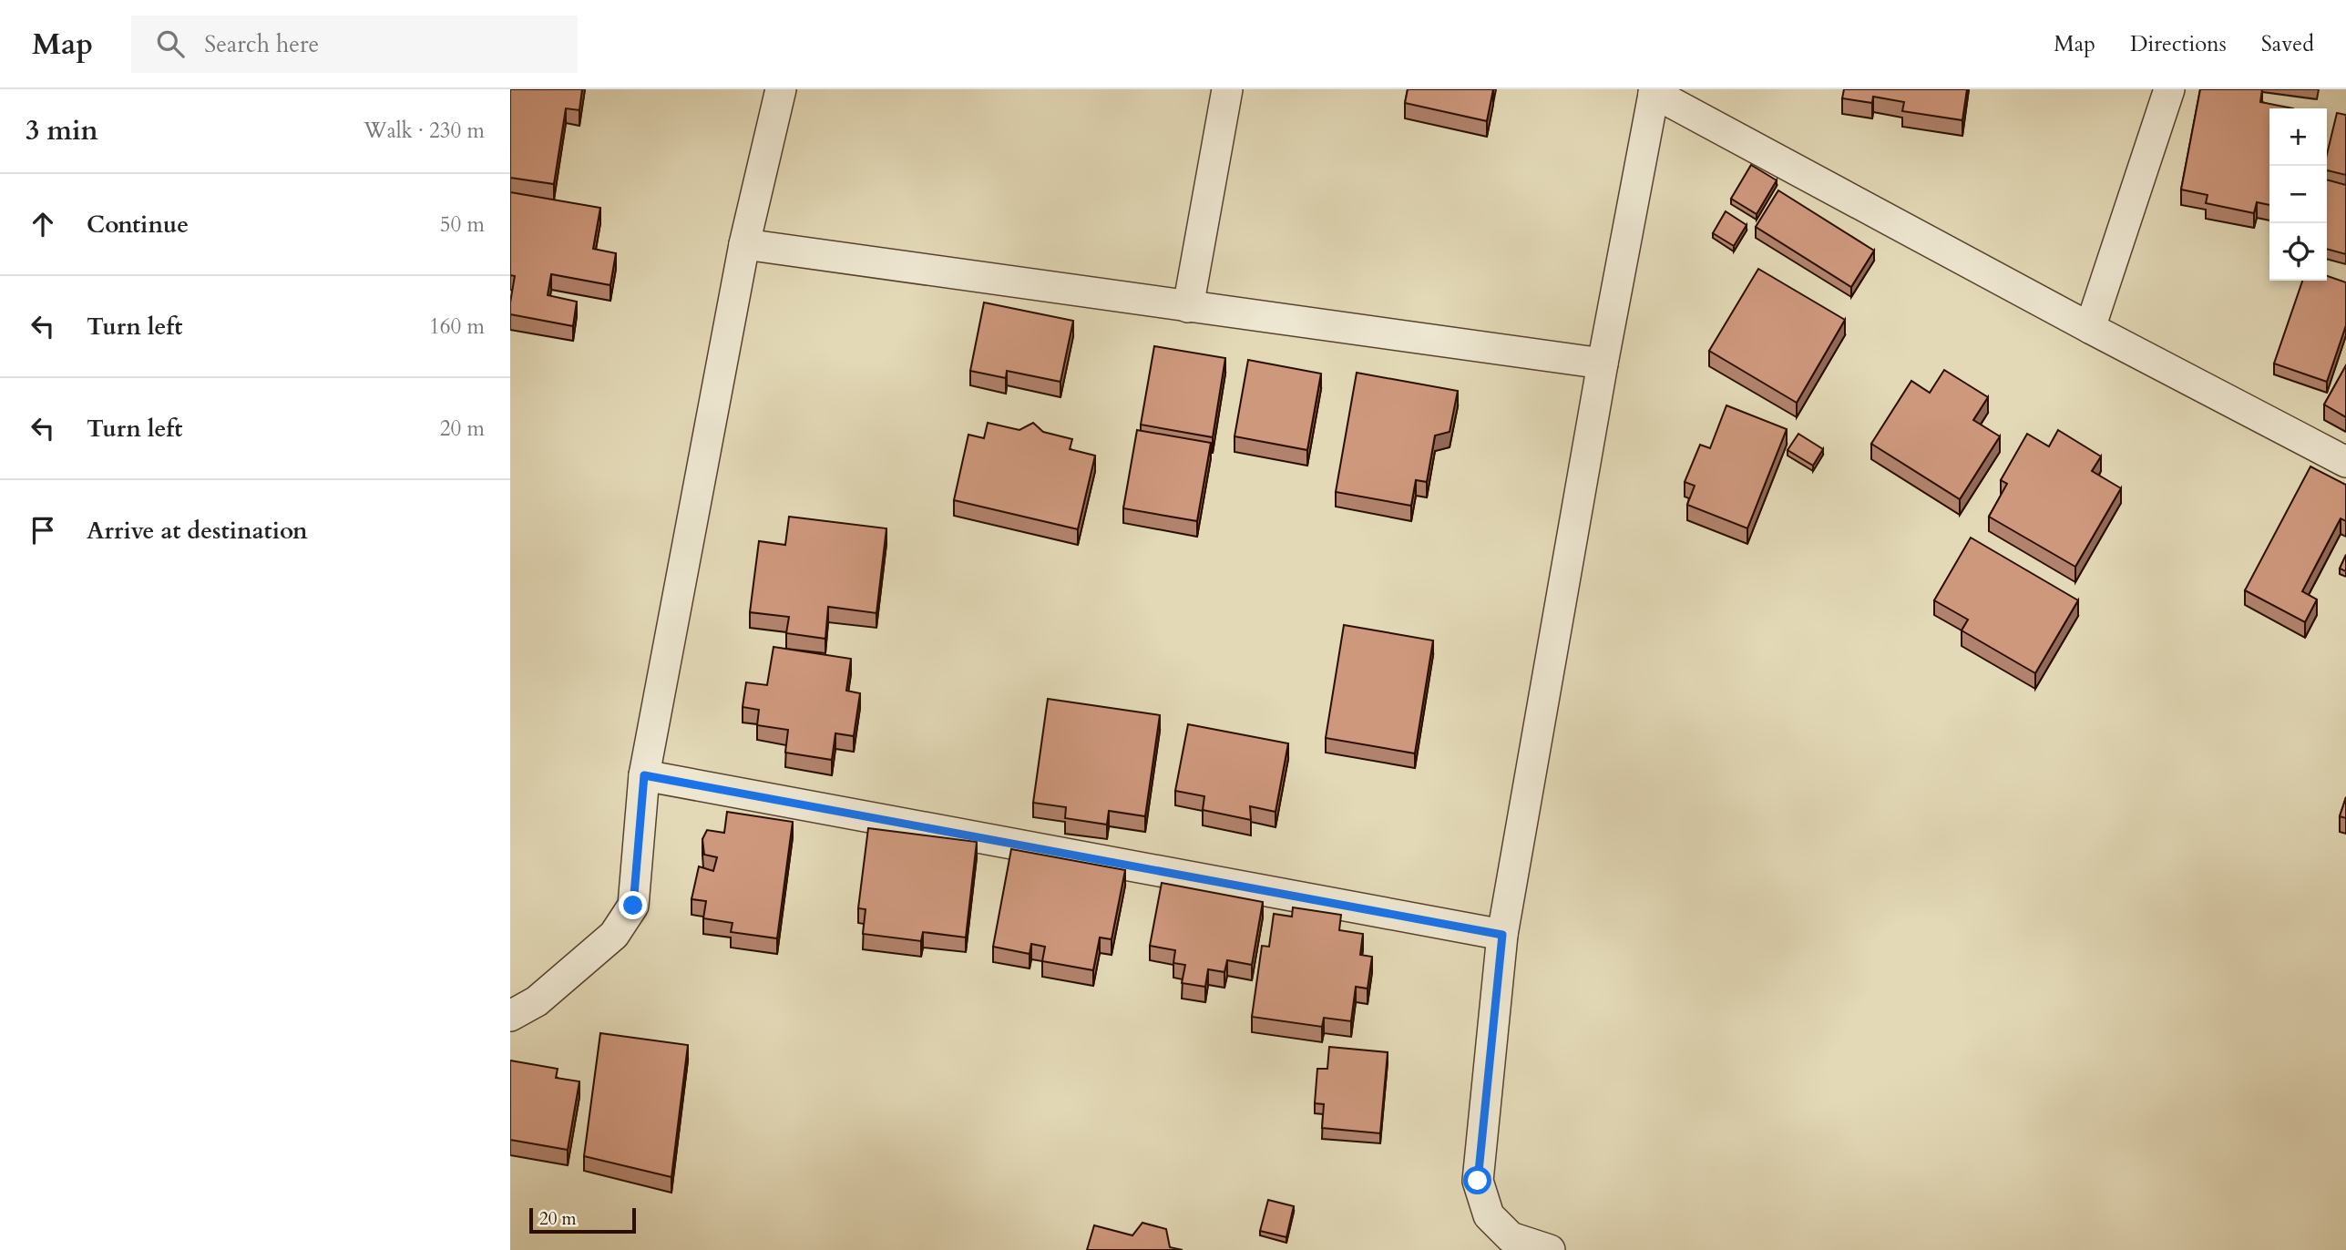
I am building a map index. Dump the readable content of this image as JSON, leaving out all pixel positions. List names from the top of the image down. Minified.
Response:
{"scale_bar":"20 m","page":{"header":"Map","search":"Search here","nav":["Map","Directions","Saved"],"heading":["3 min","Walk · 230 m"],"map_buttons":["+","−"],"list":[["Continue","50 m"],["Turn left","160 m"],["Turn left","20 m"],"Arrive at destination"],"scale":"20 m"}}
